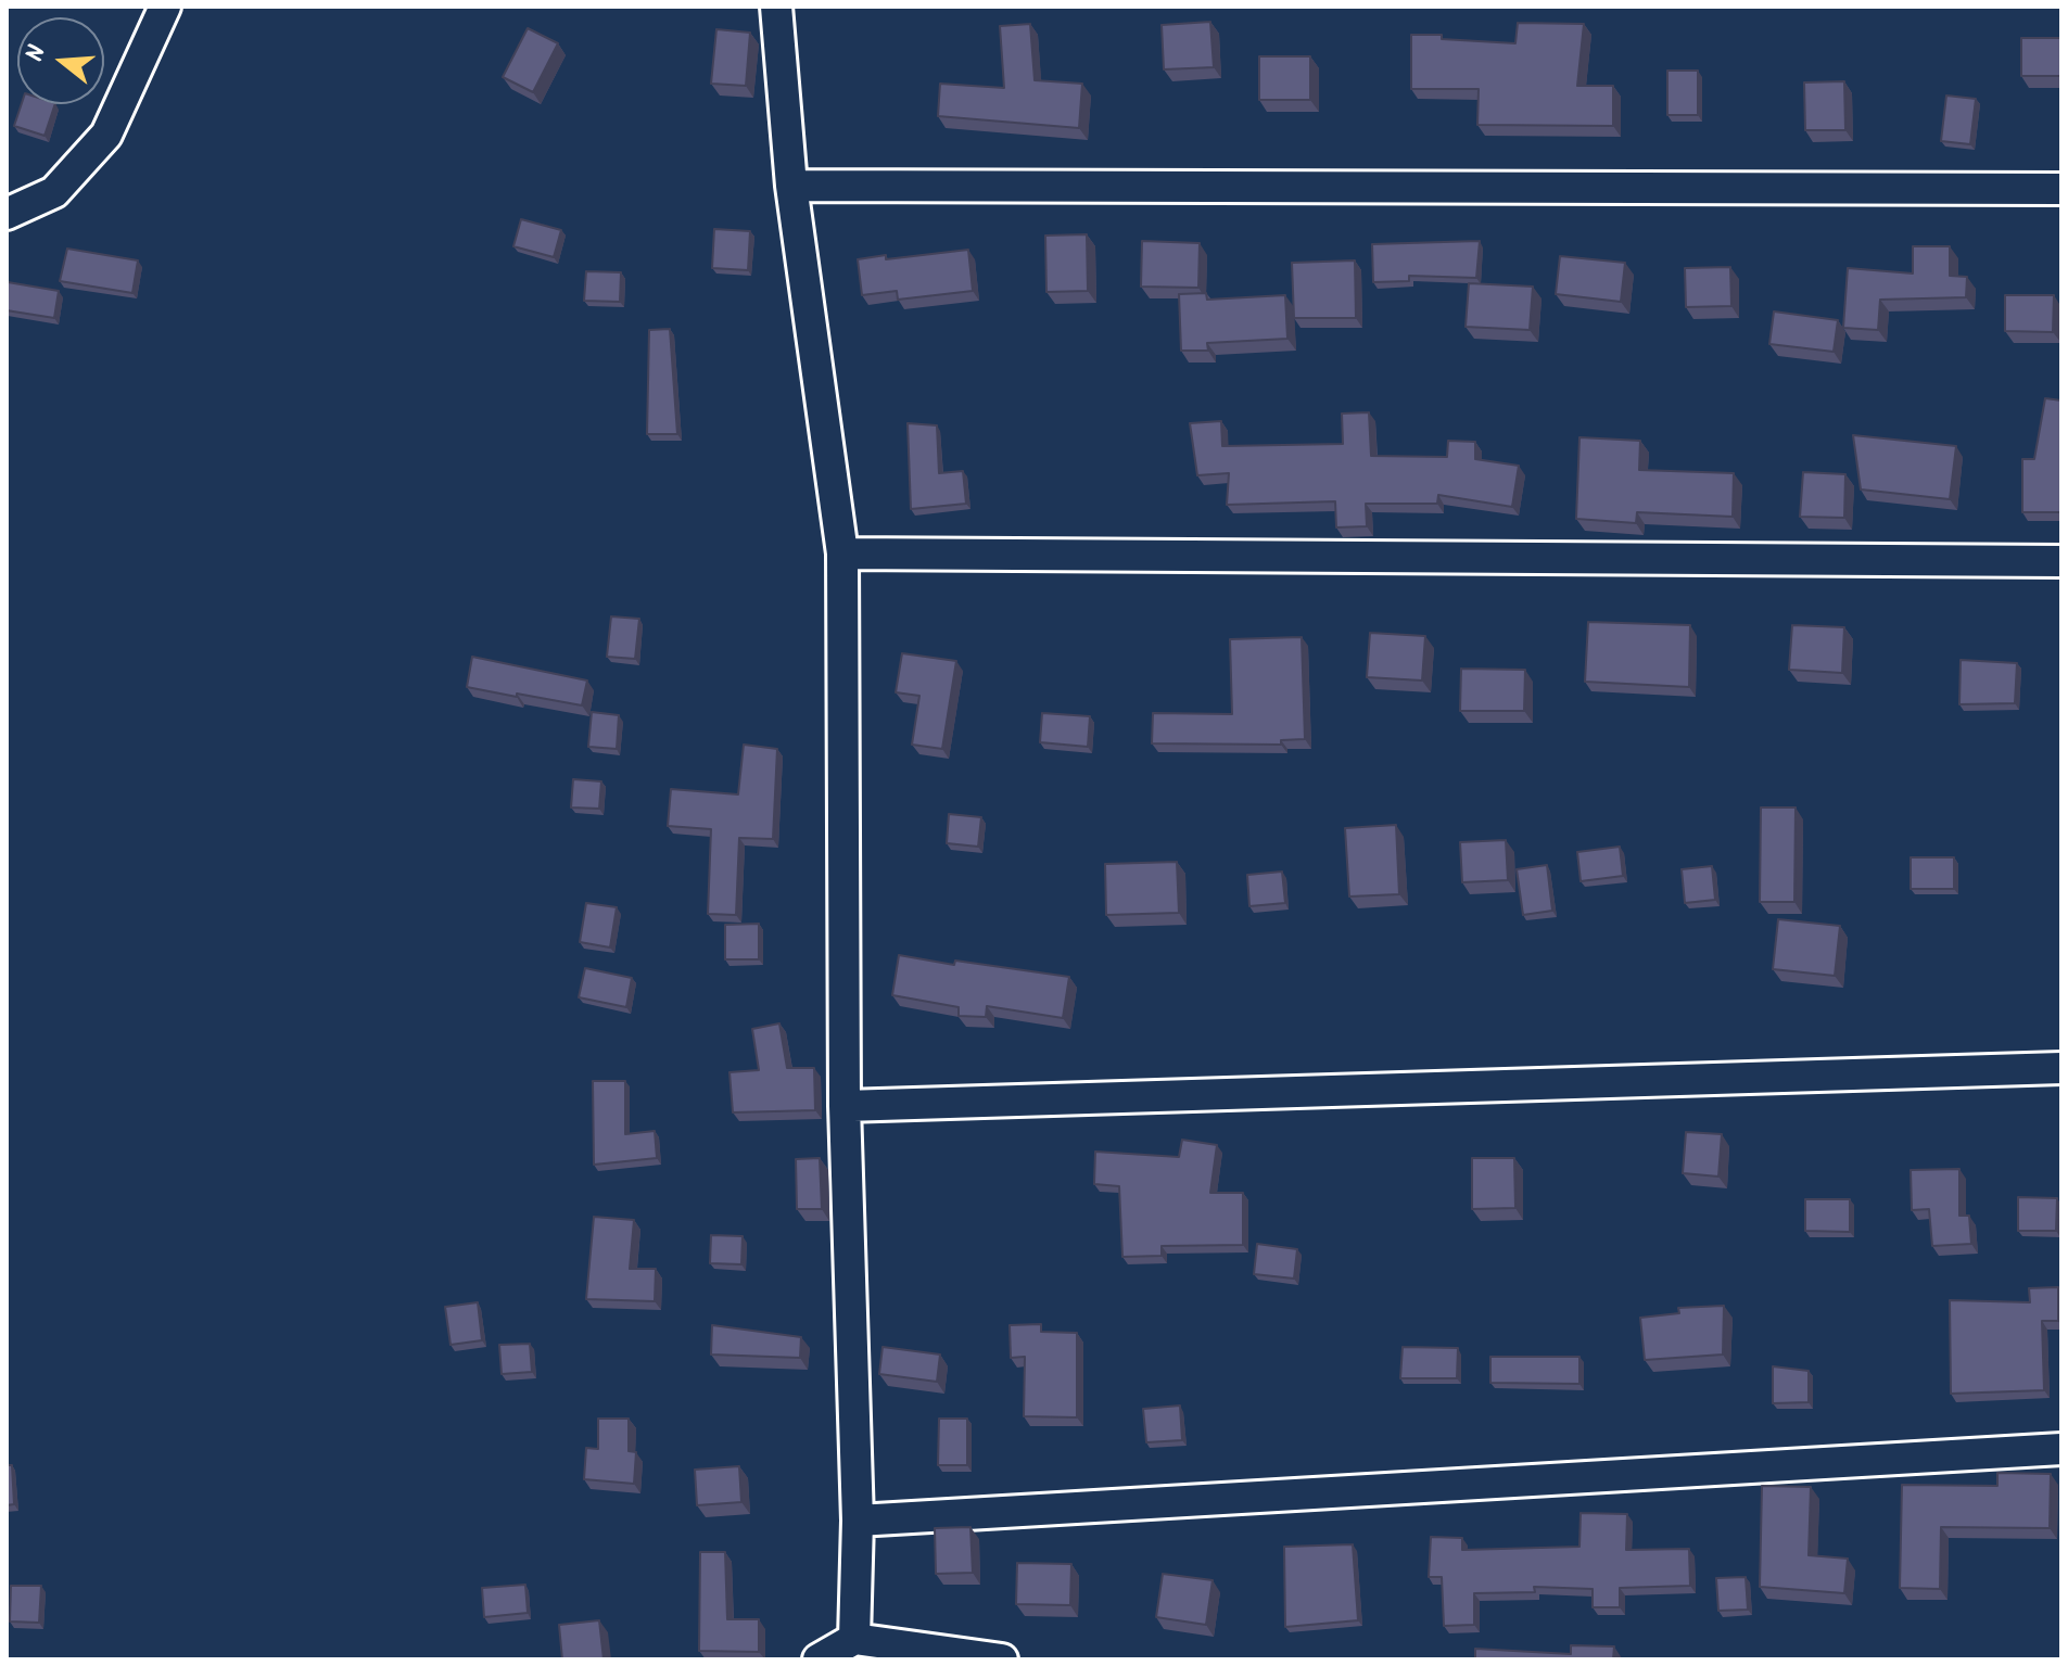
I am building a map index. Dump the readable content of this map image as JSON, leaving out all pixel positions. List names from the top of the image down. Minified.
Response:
{"north":"left"}
